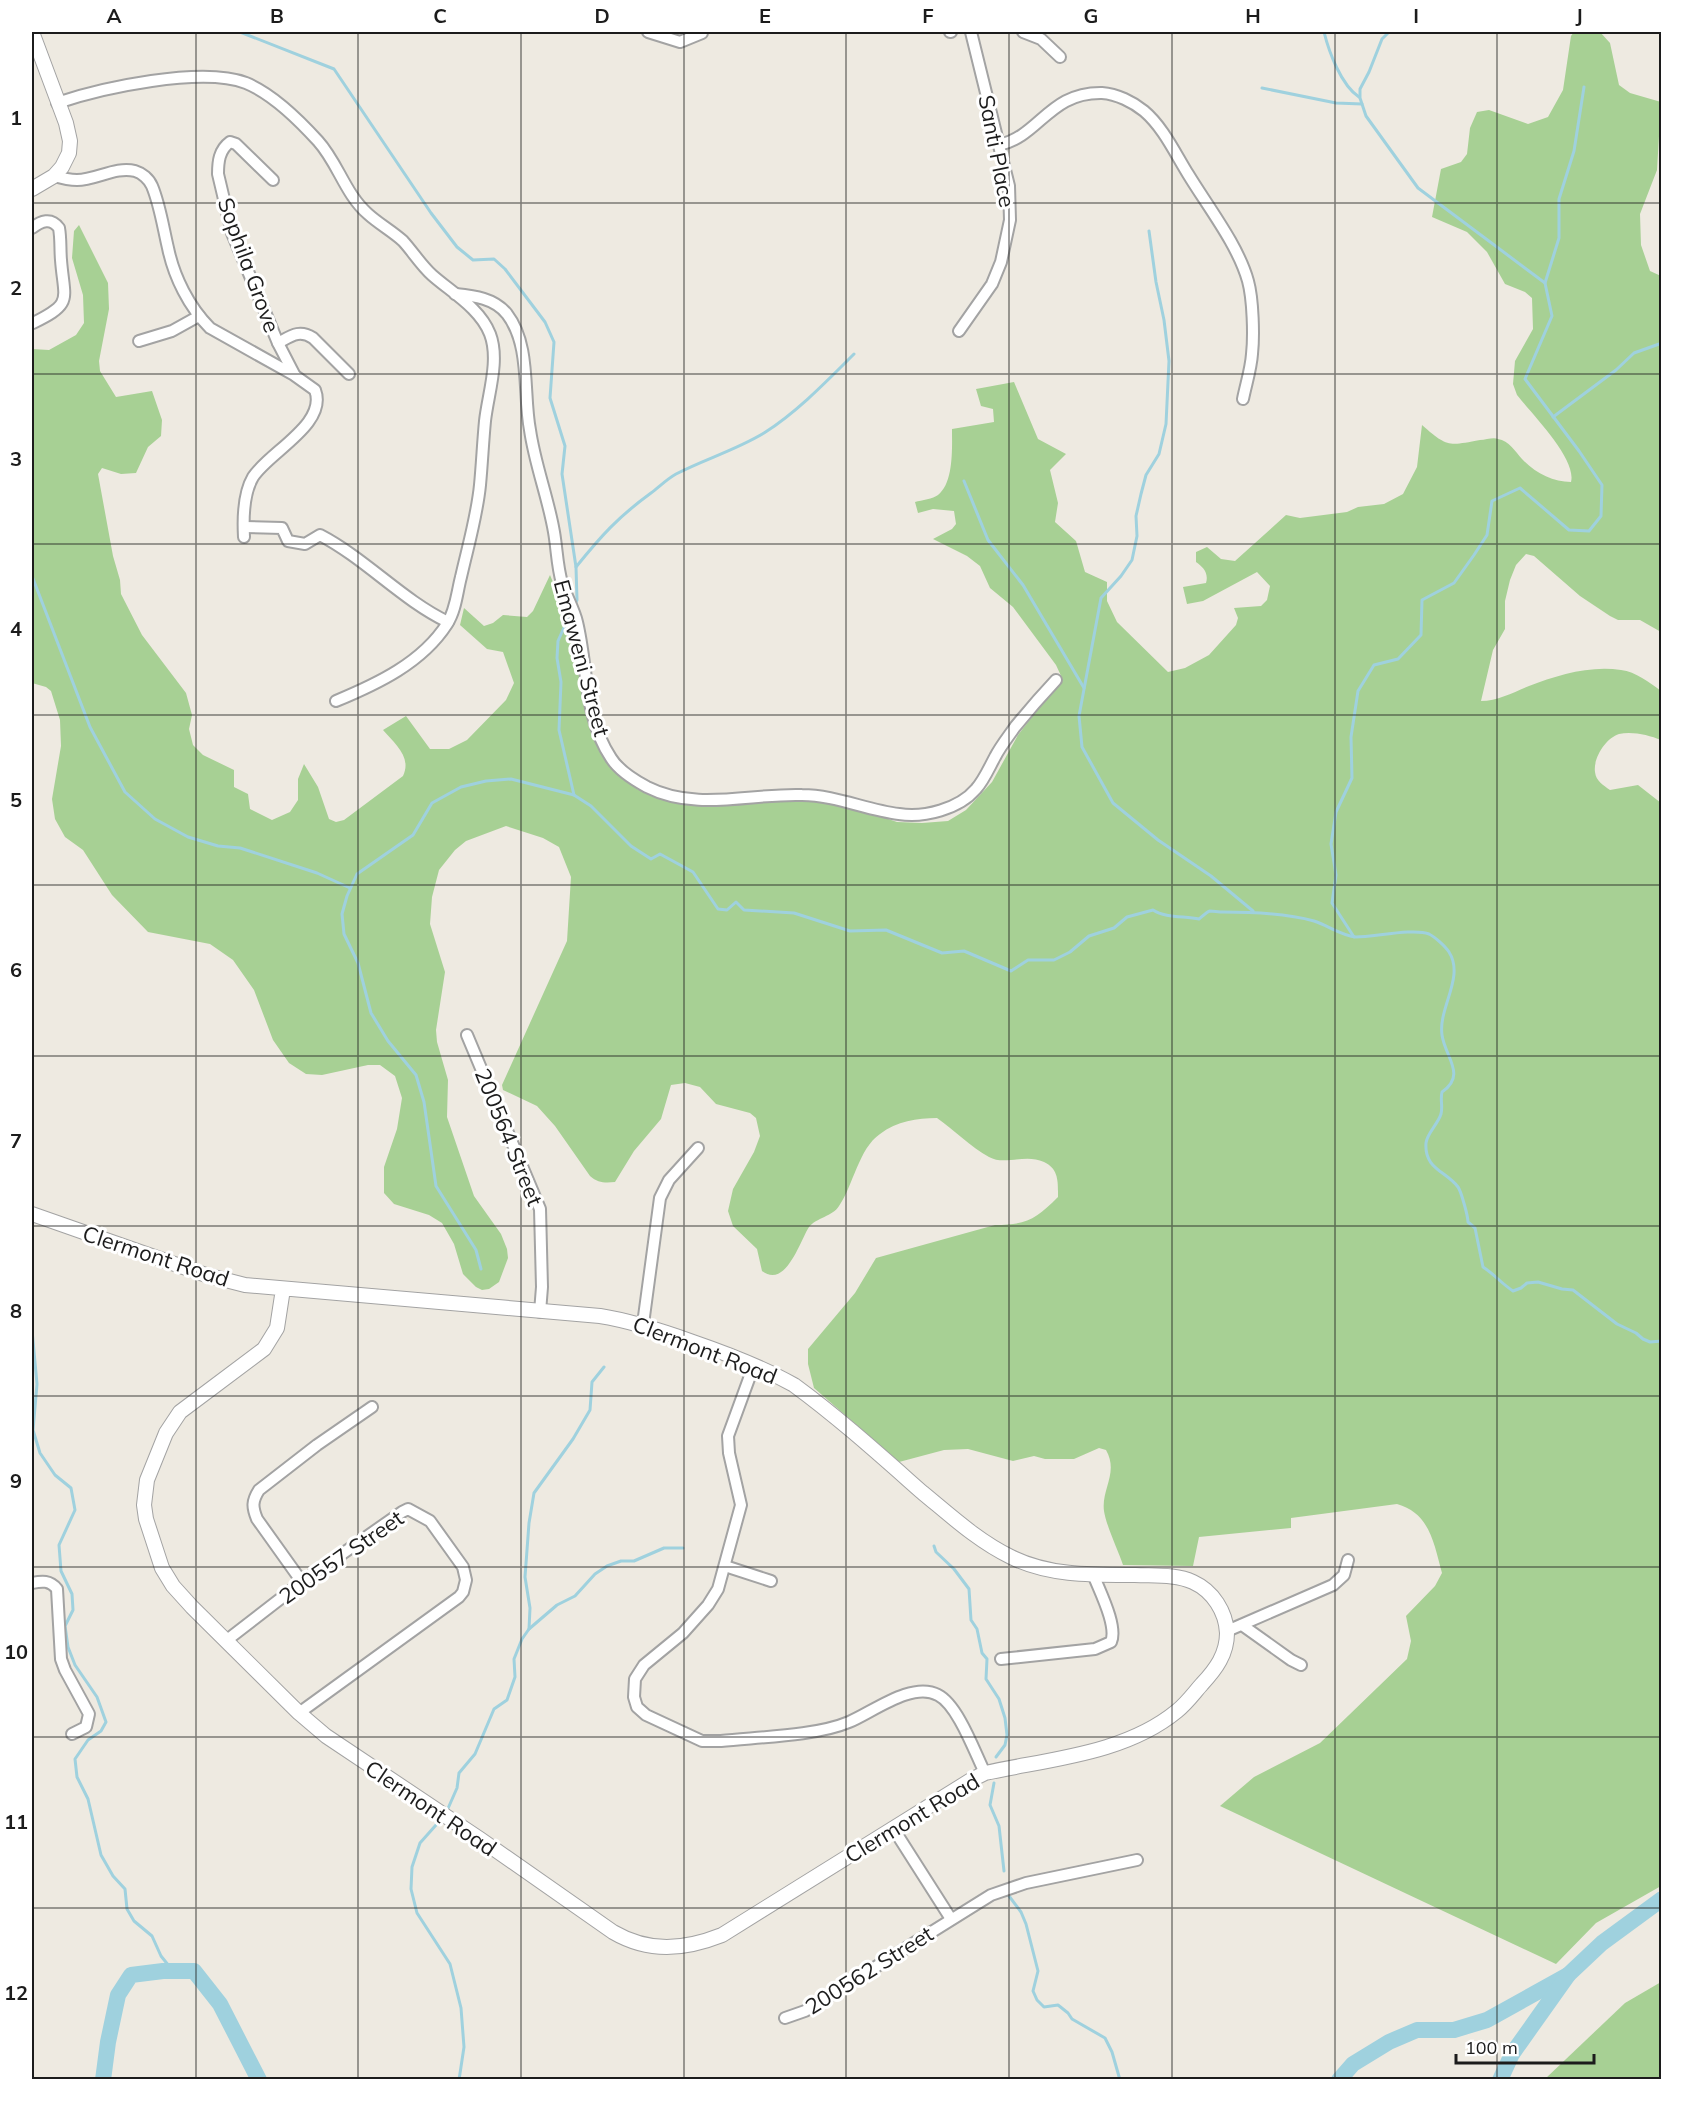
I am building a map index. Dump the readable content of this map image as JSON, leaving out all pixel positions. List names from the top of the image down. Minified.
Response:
{"streets":{"street":["Santi Place","Sophila Grove","Emaweni Street","200564 Street","Clermont Road","200557 Street","200562 Street"]},"crossings":[["200564 Street","Clermont Road"],["Clermont Road","200557 Street"],["Clermont Road","200562 Street"]],"scale_bar":"100 m","grid":{"columns":["A","B","C","D","E","F","G","H","I","J"],"rows":["1","2","3","4","5","6","7","8","9","10","11","12"]}}
